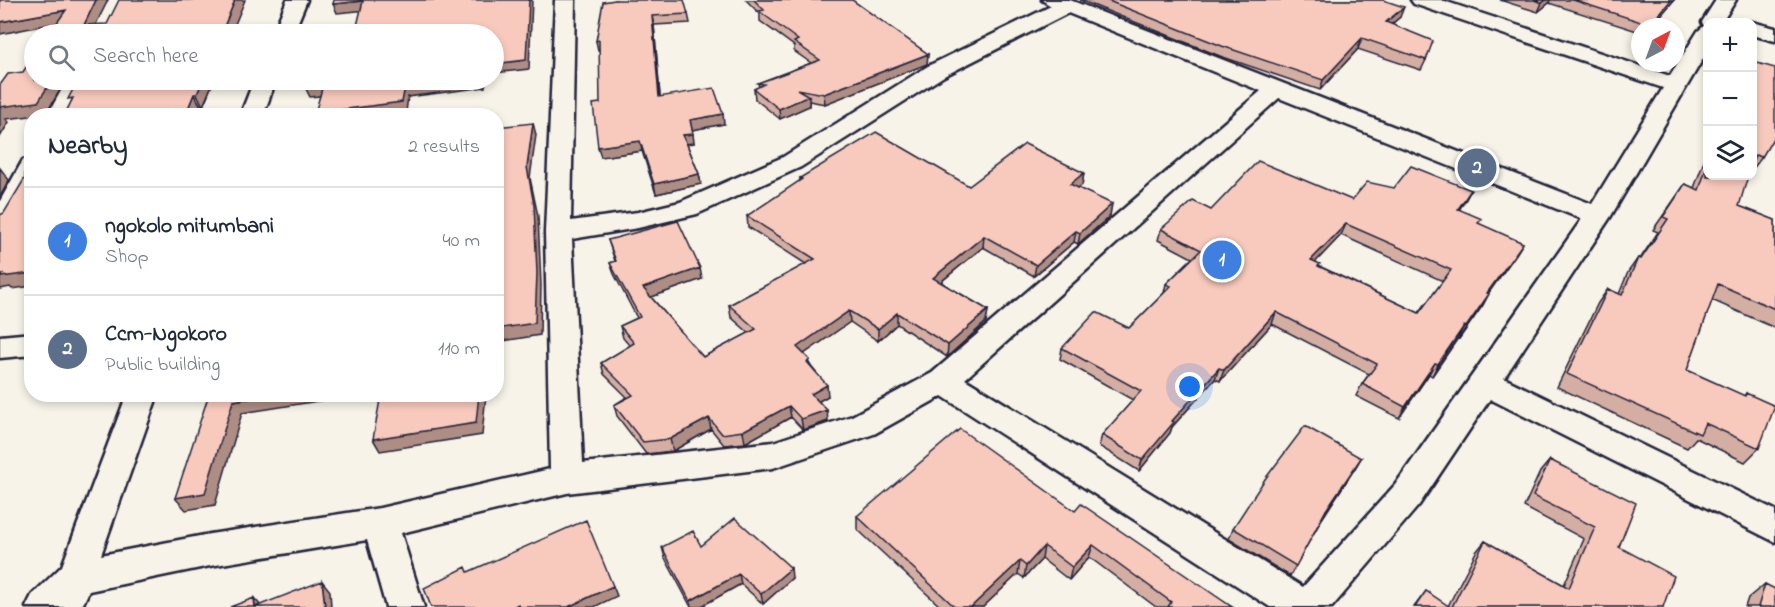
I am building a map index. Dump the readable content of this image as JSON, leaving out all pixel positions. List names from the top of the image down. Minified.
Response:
{"north":"top right","page":{"map_buttons":["+","−"],"search":"Search here","heading":["Nearby","2 results"],"pins":["2","1"],"list":[{"mark":"1","name":"ngokolo mitumbani","note":"Shop","value":"40 m"},{"mark":"2","name":"Ccm-Ngokoro","note":"Public building","value":"110 m"}]}}
